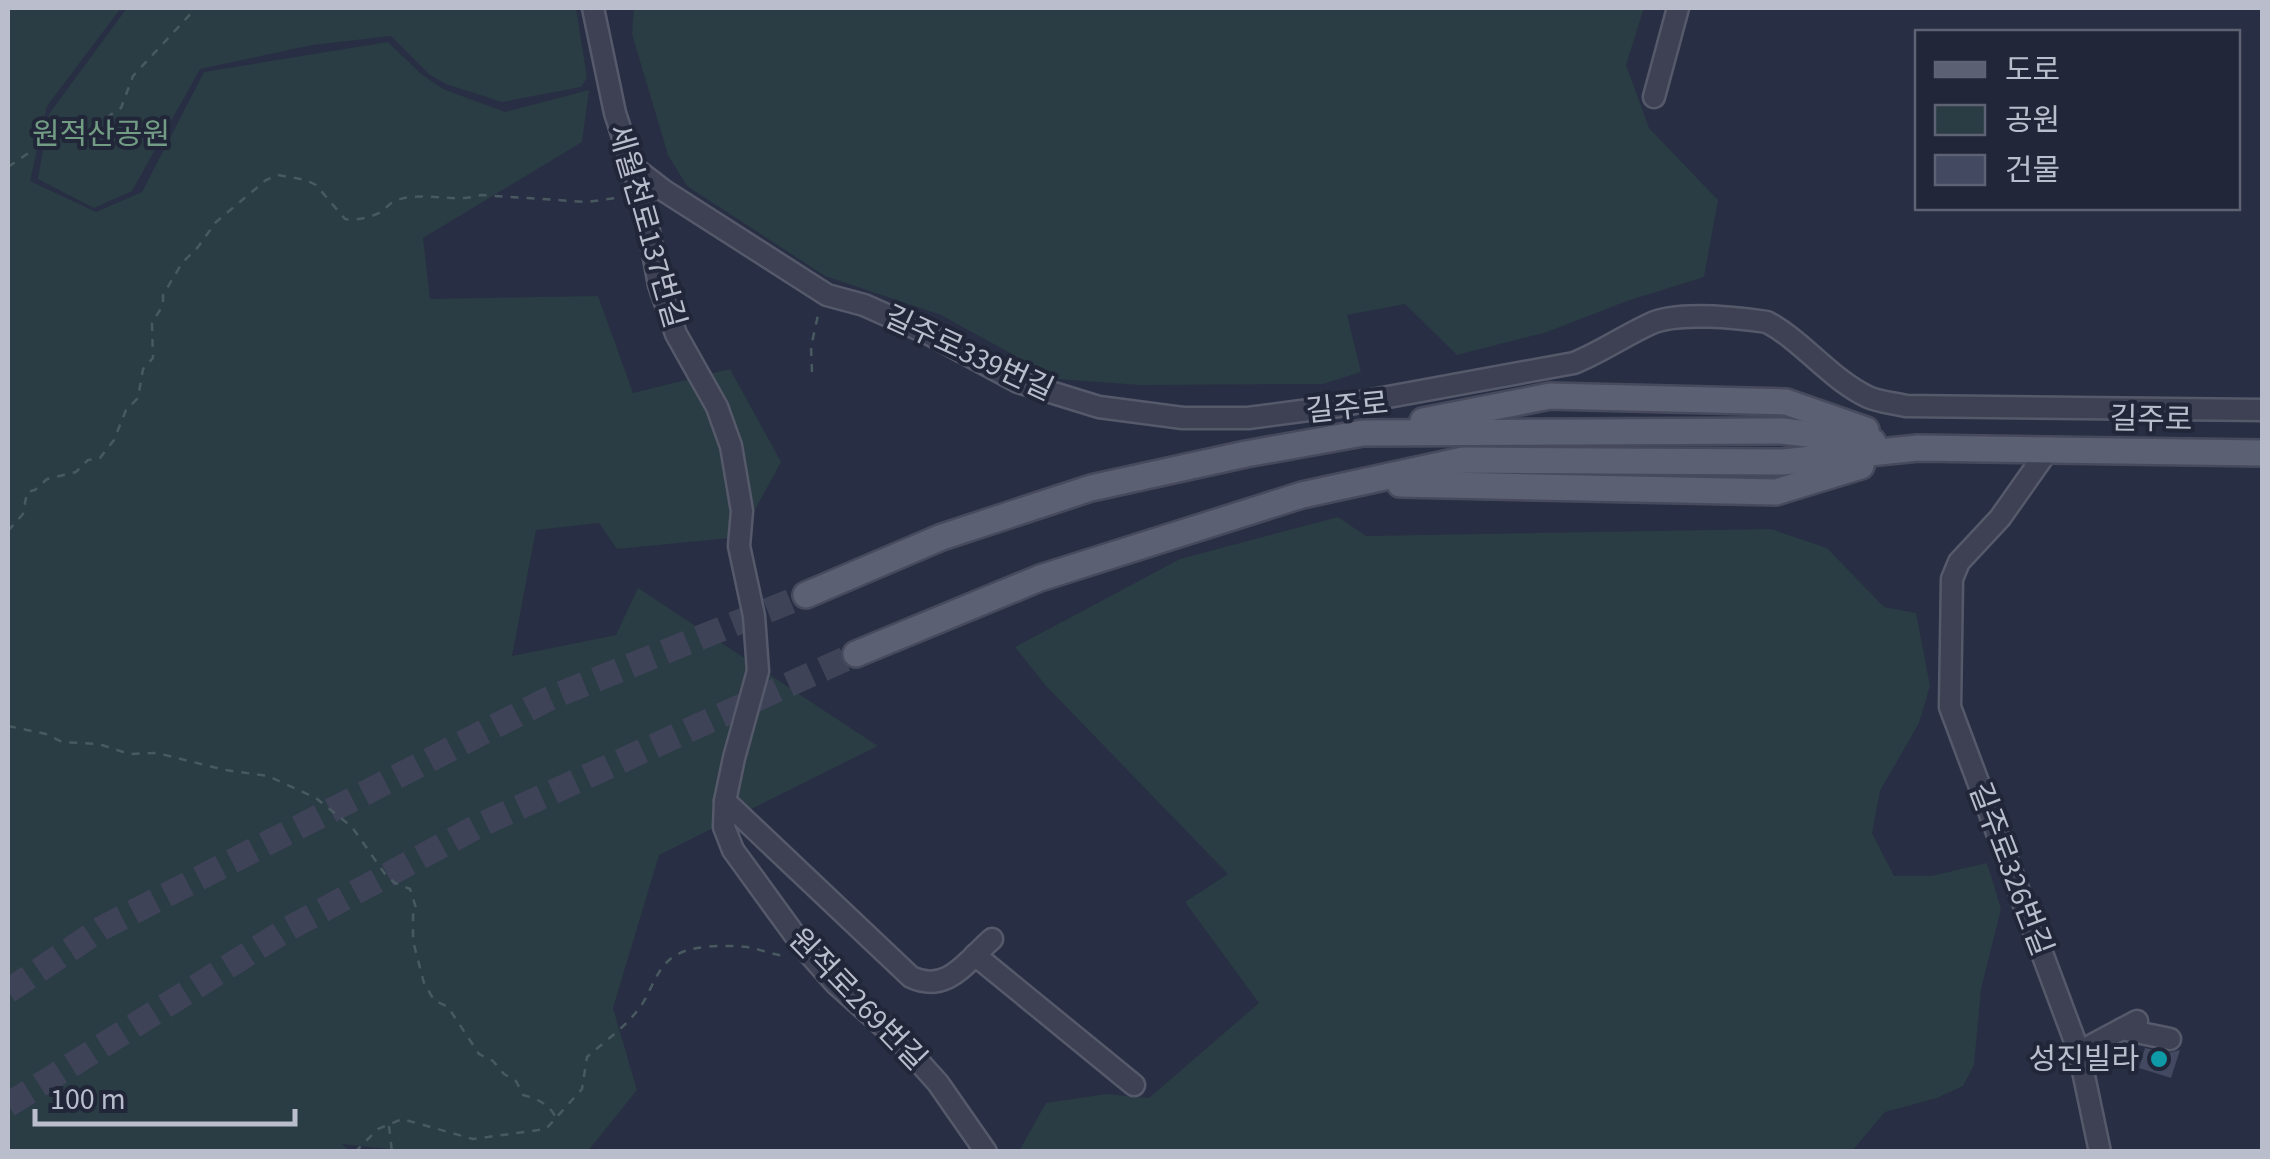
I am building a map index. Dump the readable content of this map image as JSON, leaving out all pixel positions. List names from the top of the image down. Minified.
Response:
{"streets":{"main road":["길주로"],"street":["세월천로137번길","길주로339번길","길주로326번길","원적로269번길"]},"crossings":[["세월천로137번길","길주로339번길"],["세월천로137번길","원적로269번길"],["길주로","길주로326번길"]],"parks":["원적산공원"],"places":["성진빌라"],"legend":["도로","공원","건물"],"scale_bar":"100 m"}
